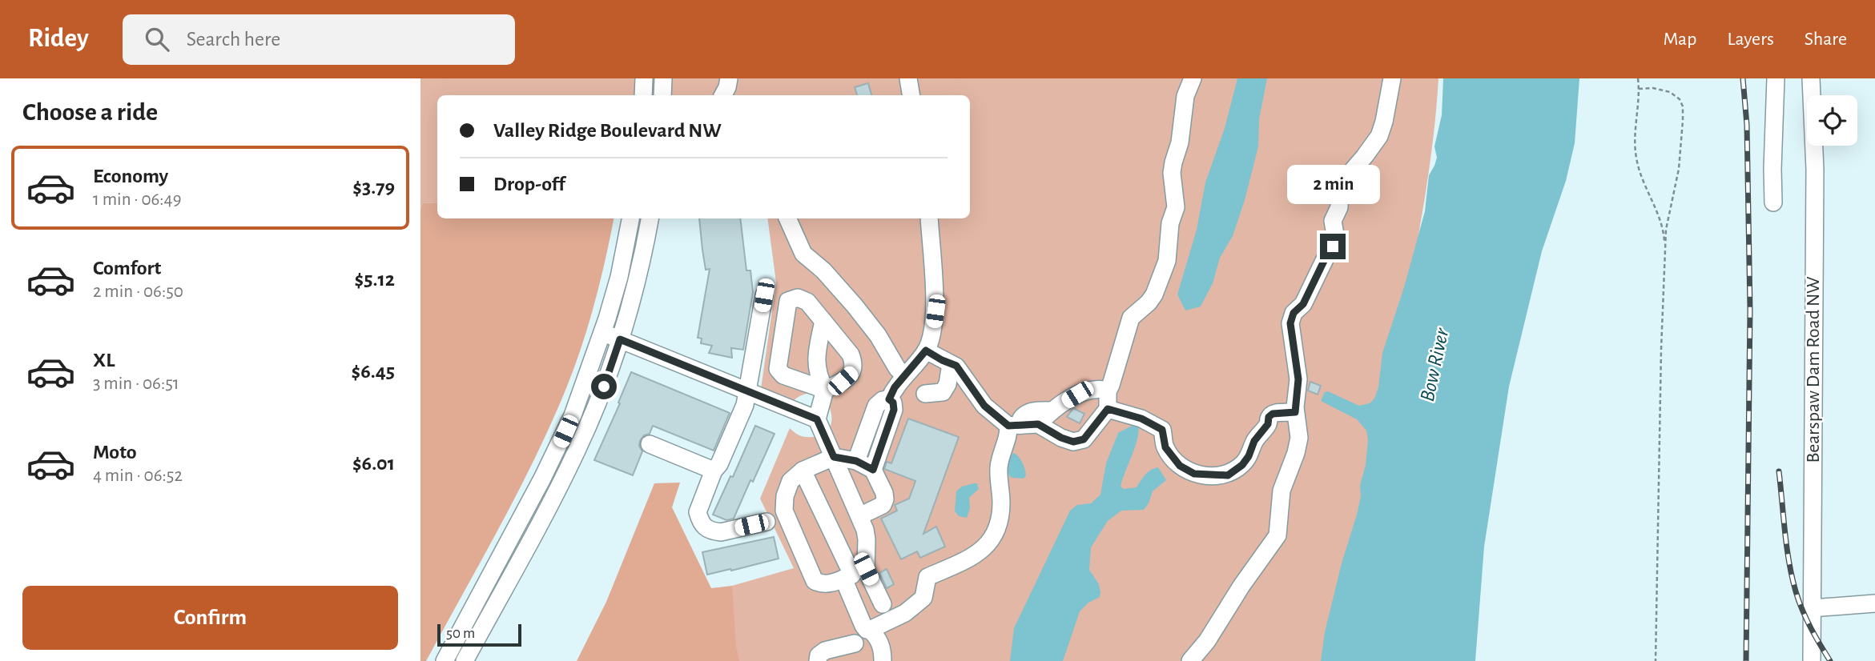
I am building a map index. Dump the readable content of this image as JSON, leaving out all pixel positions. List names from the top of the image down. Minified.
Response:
{"streets":{"street":["Bearspaw Dam Road NW"]},"water":["Bow River"],"scale_bar":"50 m","page":{"header":"Ridey","search":"Search here","nav":["Map","Layers","Share"],"heading":"Choose a ride","banner":["Valley Ridge Boulevard NW","Drop-off"],"list":[{"name":"Economy","note":"1 min · 06:49","value":"$3.79"},{"name":"Comfort","note":"2 min · 06:50","value":"$5.12"},{"name":"XL","note":"3 min · 06:51","value":"$6.45"},{"name":"Moto","note":"4 min · 06:52","value":"$6.01"}],"bubble":"2 min","buttons":"Confirm","scale":"50 m"}}
